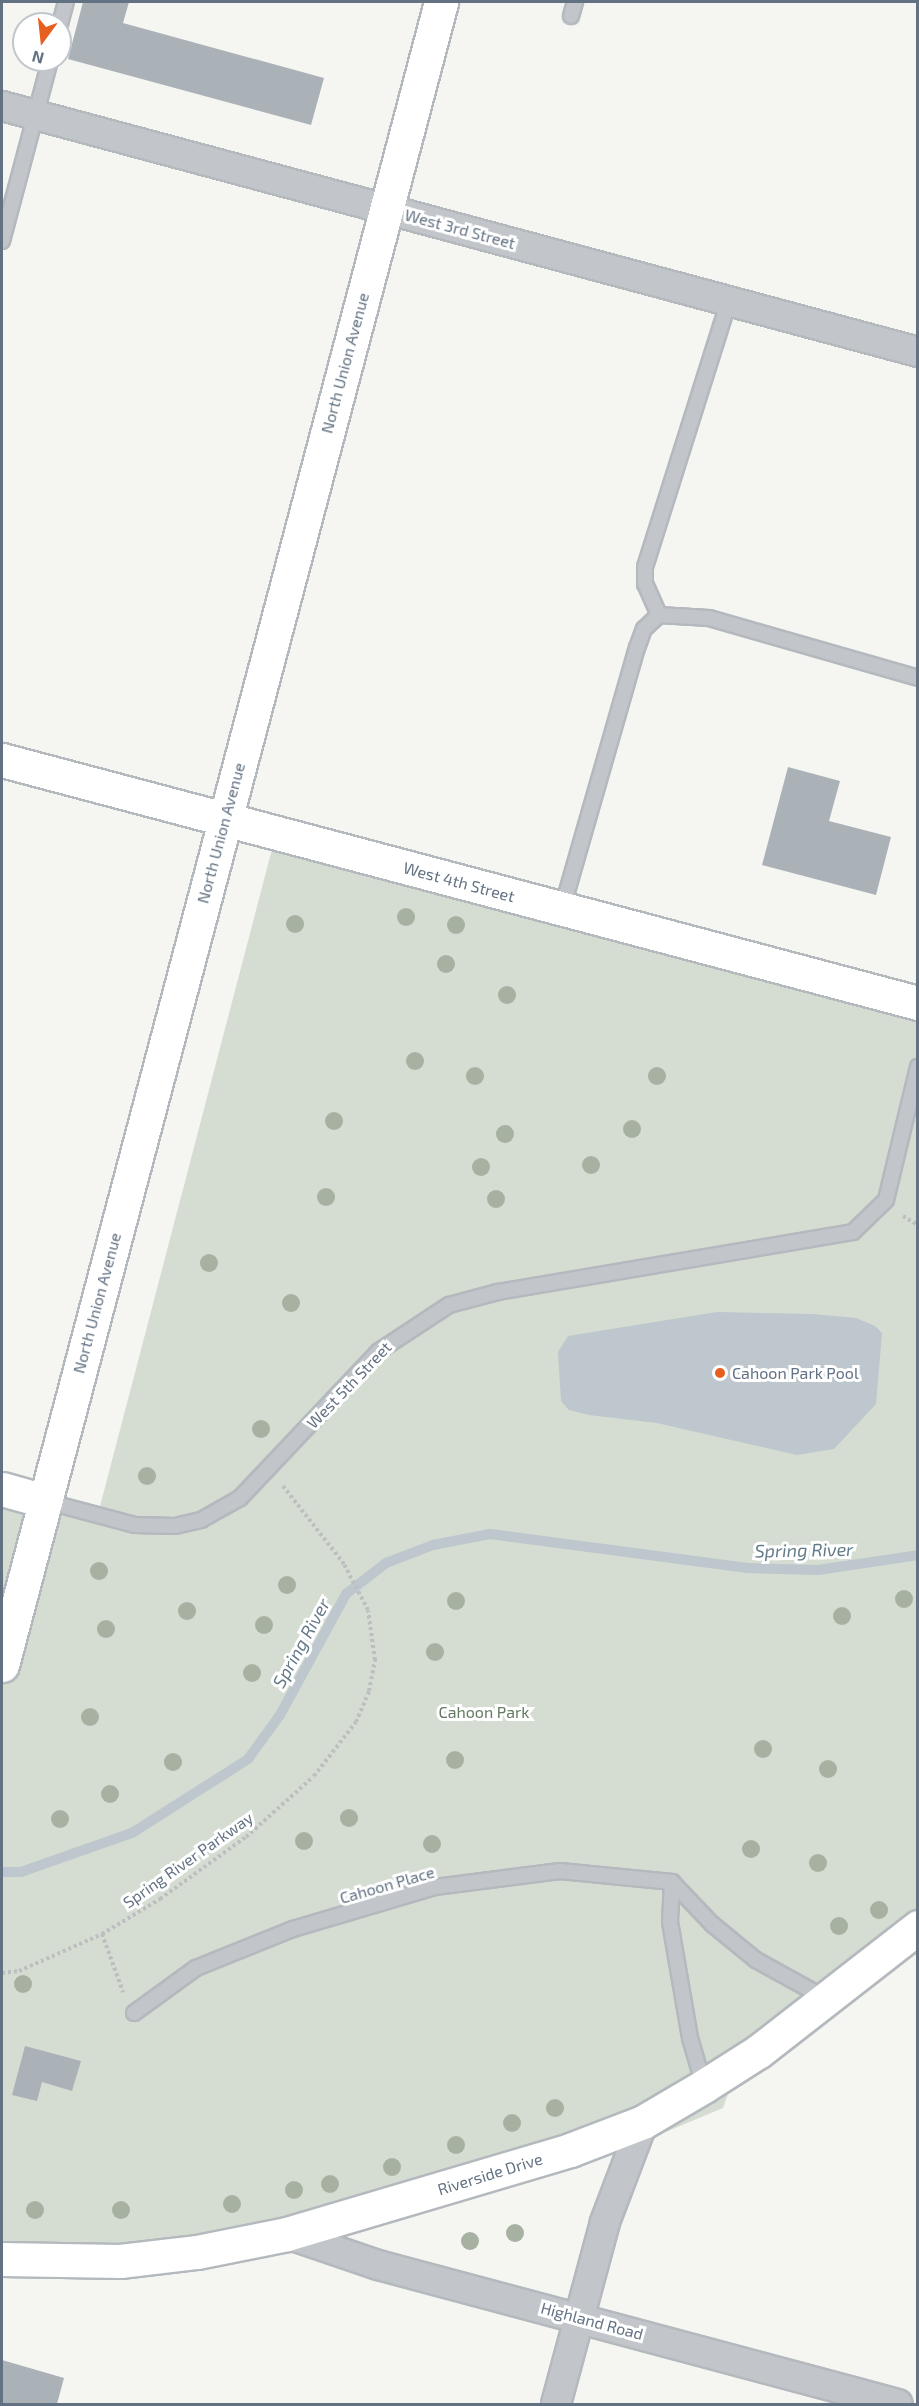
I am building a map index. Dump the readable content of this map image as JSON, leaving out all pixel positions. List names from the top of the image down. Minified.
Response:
{"streets":{"street":["West 3rd Street","North Union Avenue","West 4th Street","West 5th Street","Riverside Drive","Highland Road"],"lane":["Cahoon Place"],"path":["Spring River Parkway"]},"crossings":[["West 3rd Street","North Union Avenue"],["North Union Avenue","West 4th Street"],["North Union Avenue","West 5th Street"],["West 5th Street","Spring River Parkway"],["Riverside Drive","Highland Road"]],"water":["Spring River"],"parks":["Cahoon Park"],"places":["Cahoon Park Pool"],"north":"bottom"}
